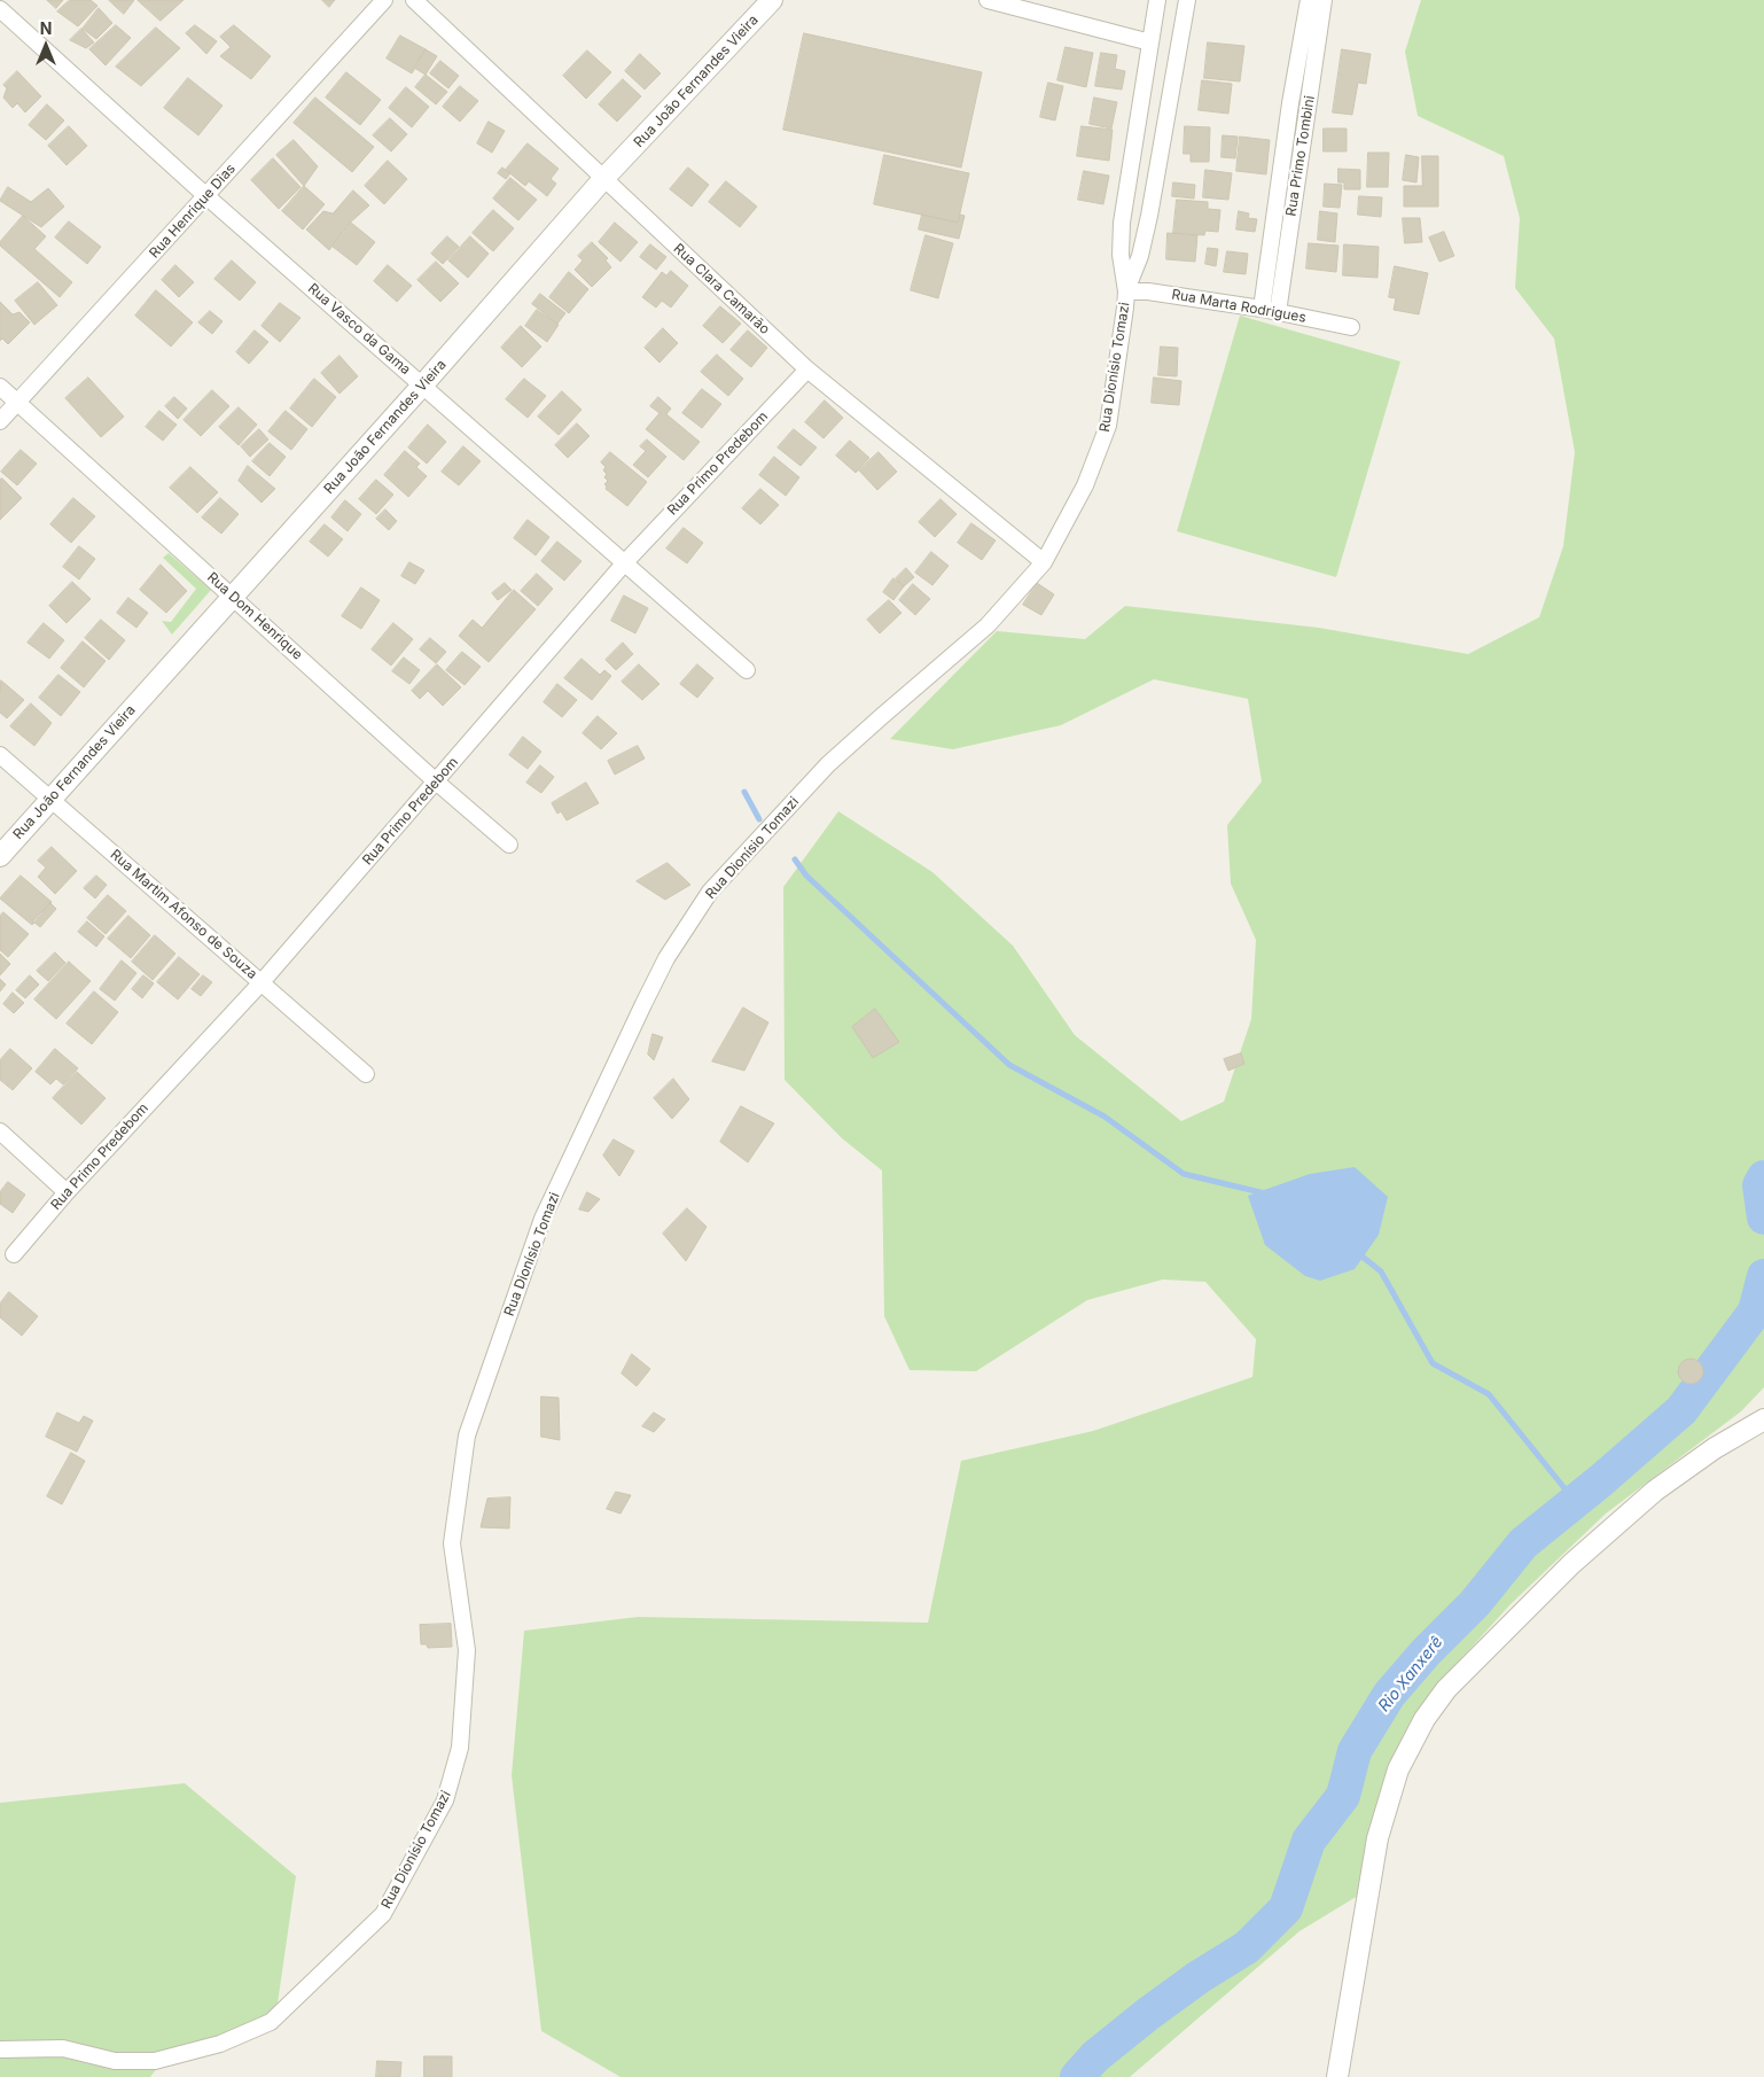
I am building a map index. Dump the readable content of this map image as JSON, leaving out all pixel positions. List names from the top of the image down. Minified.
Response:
{"streets":{"street":["Rua João Fernandes Vieira","Rua Primo Tombini","Rua Henrique Dias","Rua Clara Camarão","Rua Marta Rodrigues","Rua Vasco da Gama","Rua Dionísio Tomazi","Rua Primo Predebom","Rua Dom Henrique","Rua Martim Afonso de Souza"]},"crossings":[["Rua João Fernandes Vieira","Rua Clara Camarão"],["Rua João Fernandes Vieira","Rua Vasco da Gama"],["Rua João Fernandes Vieira","Rua Dom Henrique"],["Rua João Fernandes Vieira","Rua Martim Afonso de Souza"],["Rua Primo Tombini","Rua Marta Rodrigues"],["Rua Henrique Dias","Rua Vasco da Gama"],["Rua Henrique Dias","Rua Dom Henrique"],["Rua Clara Camarão","Rua Dionísio Tomazi"],["Rua Clara Camarão","Rua Primo Predebom"],["Rua Marta Rodrigues","Rua Dionísio Tomazi"],["Rua Vasco da Gama","Rua Primo Predebom"],["Rua Primo Predebom","Rua Dom Henrique"],["Rua Primo Predebom","Rua Martim Afonso de Souza"]],"water":["Rio Xanxerê"],"north":"top"}
